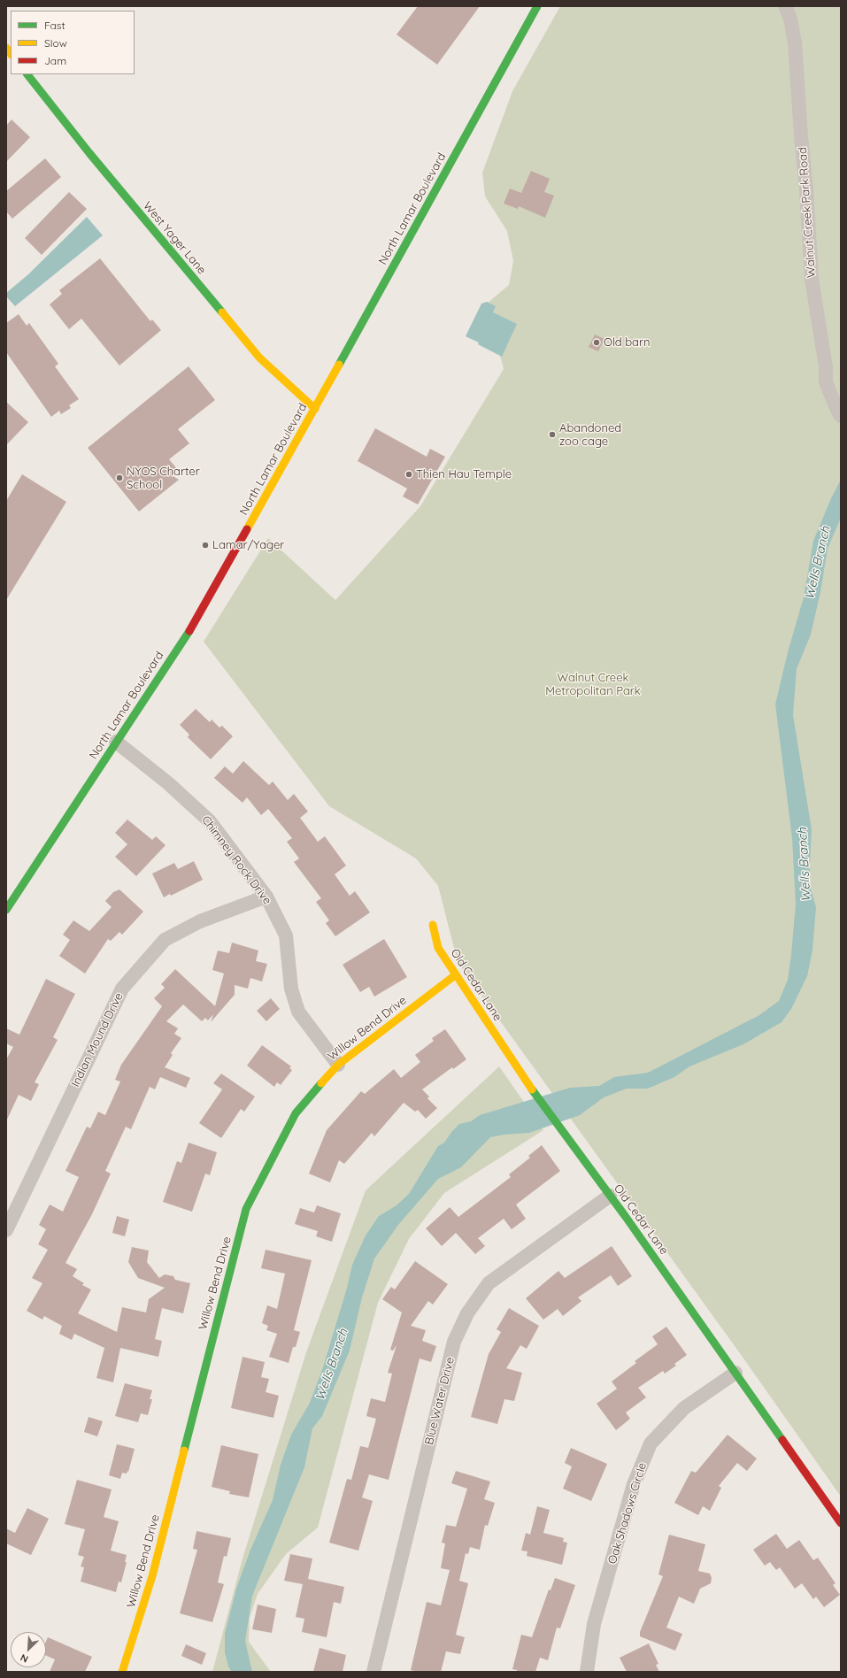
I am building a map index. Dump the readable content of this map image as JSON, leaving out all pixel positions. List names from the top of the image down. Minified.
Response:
{"streets":{"street":["North Lamar Boulevard","Walnut Creek Park Road","West Yager Lane","Chimney Rock Drive","Old Cedar Lane","Willow Bend Drive","Indian Mound Drive","Blue Water Drive","Oak Shadows Circle"]},"crossings":[["North Lamar Boulevard","West Yager Lane"],["North Lamar Boulevard","Chimney Rock Drive"],["Chimney Rock Drive","Willow Bend Drive"],["Chimney Rock Drive","Indian Mound Drive"],["Old Cedar Lane","Willow Bend Drive"],["Old Cedar Lane","Blue Water Drive"],["Old Cedar Lane","Oak Shadows Circle"]],"water":["Wells Branch"],"parks":["Walnut Creek Metropolitan Park"],"places":["Old barn","Abandoned zoo cage","Thien Hau Temple","NYOS Charter School","Lamar/Yager"],"legend":["Fast","Slow","Jam"],"north":"bottom left"}
